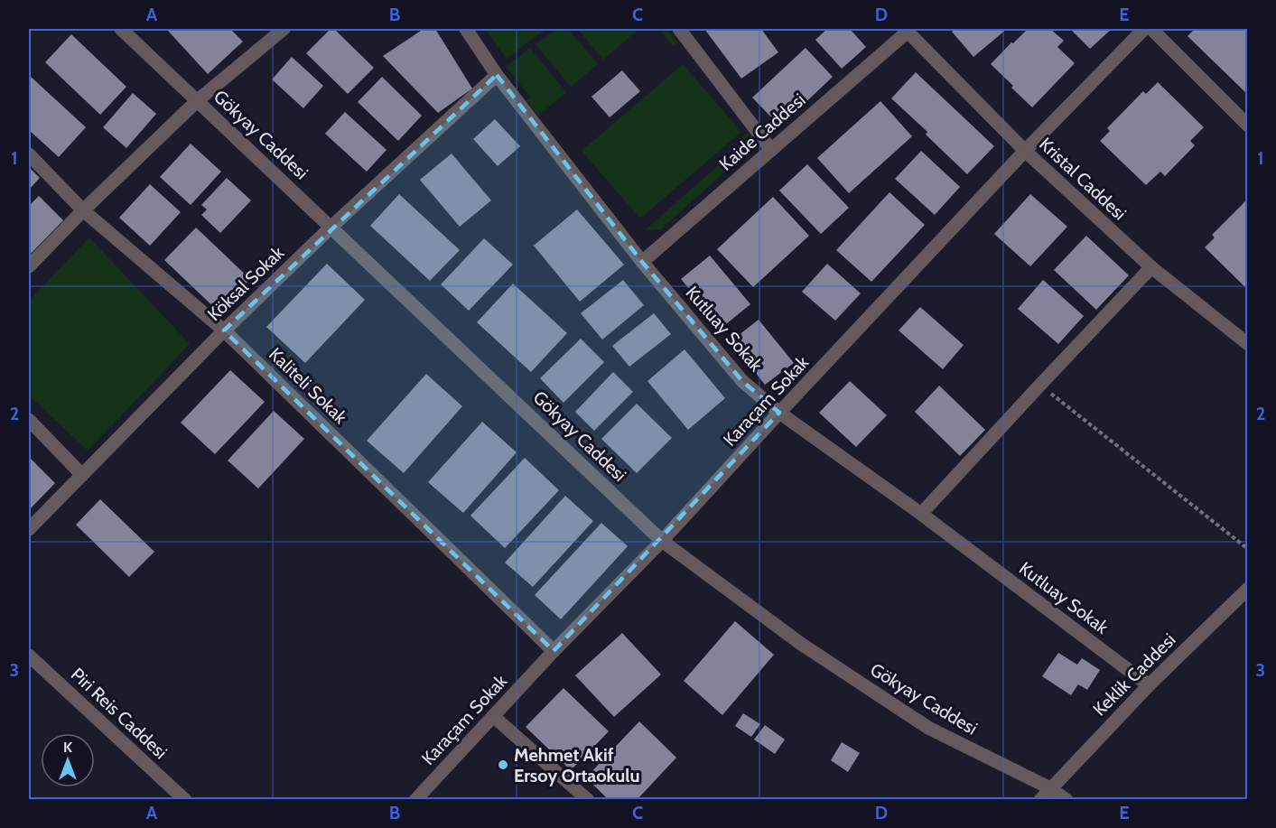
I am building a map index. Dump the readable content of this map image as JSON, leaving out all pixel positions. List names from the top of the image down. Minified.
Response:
{"streets":{"street":["Kaide Caddesi","Gökyay Caddesi","Kristal Caddesi","Köksal Sokak","Kutluay Sokak","Kaliteli Sokak","Karaçam Sokak","Keklik Caddesi","Piri Reis Caddesi"]},"crossings":[["Kaide Caddesi","Kristal Caddesi"],["Kaide Caddesi","Kutluay Sokak"],["Gökyay Caddesi","Köksal Sokak"],["Gökyay Caddesi","Karaçam Sokak"],["Gökyay Caddesi","Keklik Caddesi"],["Kristal Caddesi","Karaçam Sokak"],["Köksal Sokak","Kutluay Sokak"],["Köksal Sokak","Kaliteli Sokak"],["Kutluay Sokak","Karaçam Sokak"],["Kutluay Sokak","Keklik Caddesi"],["Kaliteli Sokak","Karaçam Sokak"]],"places":["Mehmet Akif Ersoy Ortaokulu"],"north":"top","grid":{"columns":["A","B","C","D","E"],"rows":["1","2","3"]}}
